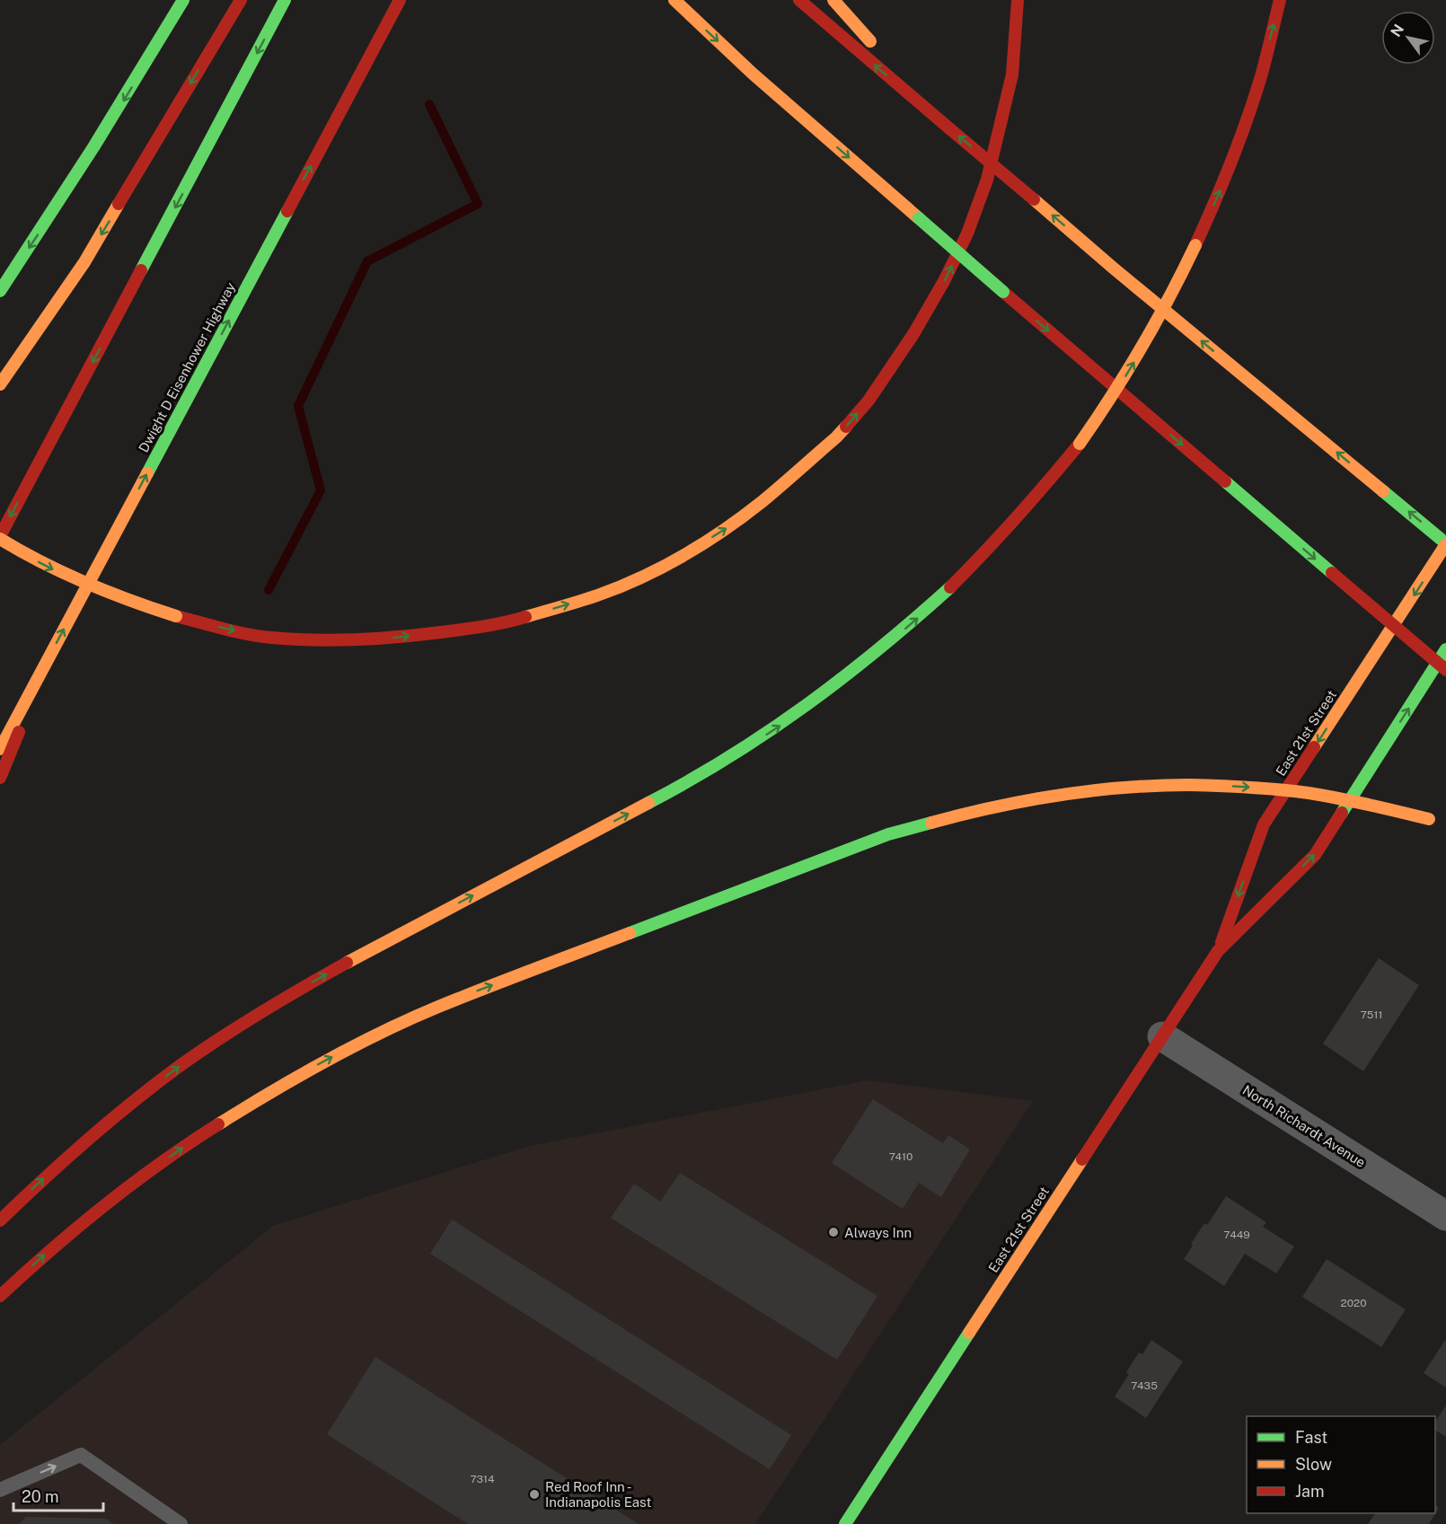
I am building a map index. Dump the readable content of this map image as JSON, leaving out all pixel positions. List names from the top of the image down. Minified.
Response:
{"streets":{"main road":["Dwight D Eisenhower Highway","East 21st Street"],"street":["North Richardt Avenue"]},"crossings":[["East 21st Street","North Richardt Avenue"]],"places":["Always Inn","Red Roof Inn - Indianapolis East"],"house_numbers":["7511","7410","7449","2020","7435","7314"],"legend":["Fast","Slow","Jam"],"scale_bar":"20 m","north":"top left"}
